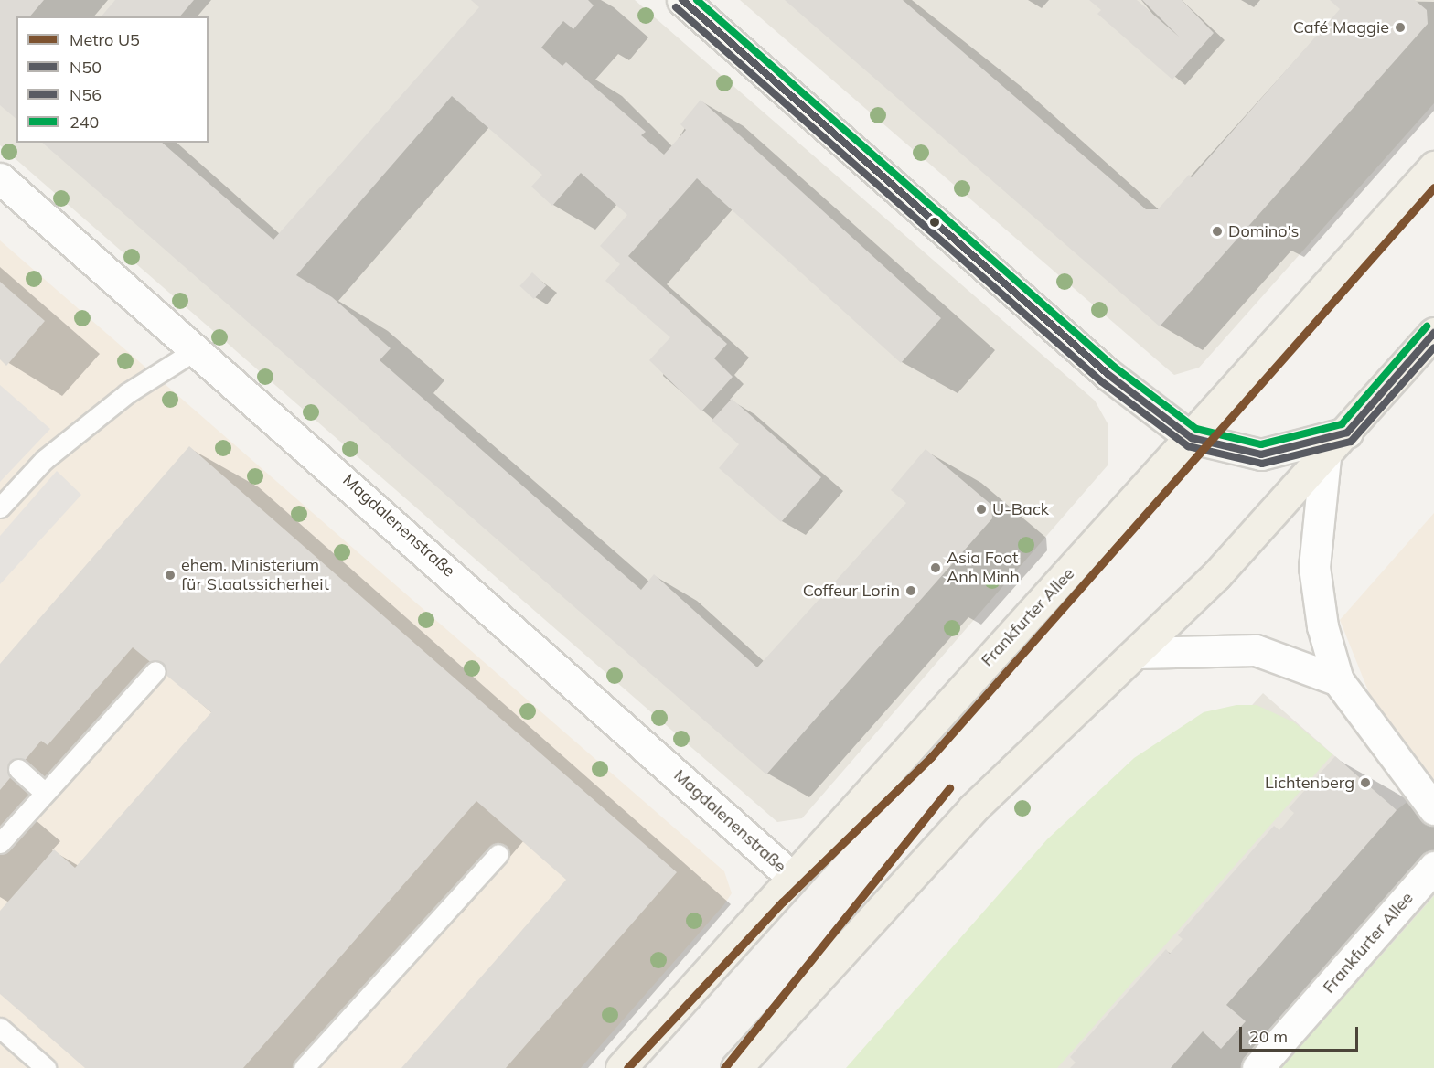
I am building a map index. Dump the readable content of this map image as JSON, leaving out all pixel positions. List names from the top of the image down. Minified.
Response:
{"streets":{"main road":["Frankfurter Allee"],"street":["Magdalenenstraße"]},"crossings":[["Magdalenenstraße","Frankfurter Allee"]],"places":["Café Maggie","Domino's","U-Back","Asia Foot Anh Minh","ehem. Ministerium für Staatssicherheit","Coffeur Lorin","Lichtenberg"],"lines":["transit line N50","transit line 240","transit line N56","metro line U5"],"legend":["Metro U5","N50","N56","240"],"scale_bar":"20 m"}
